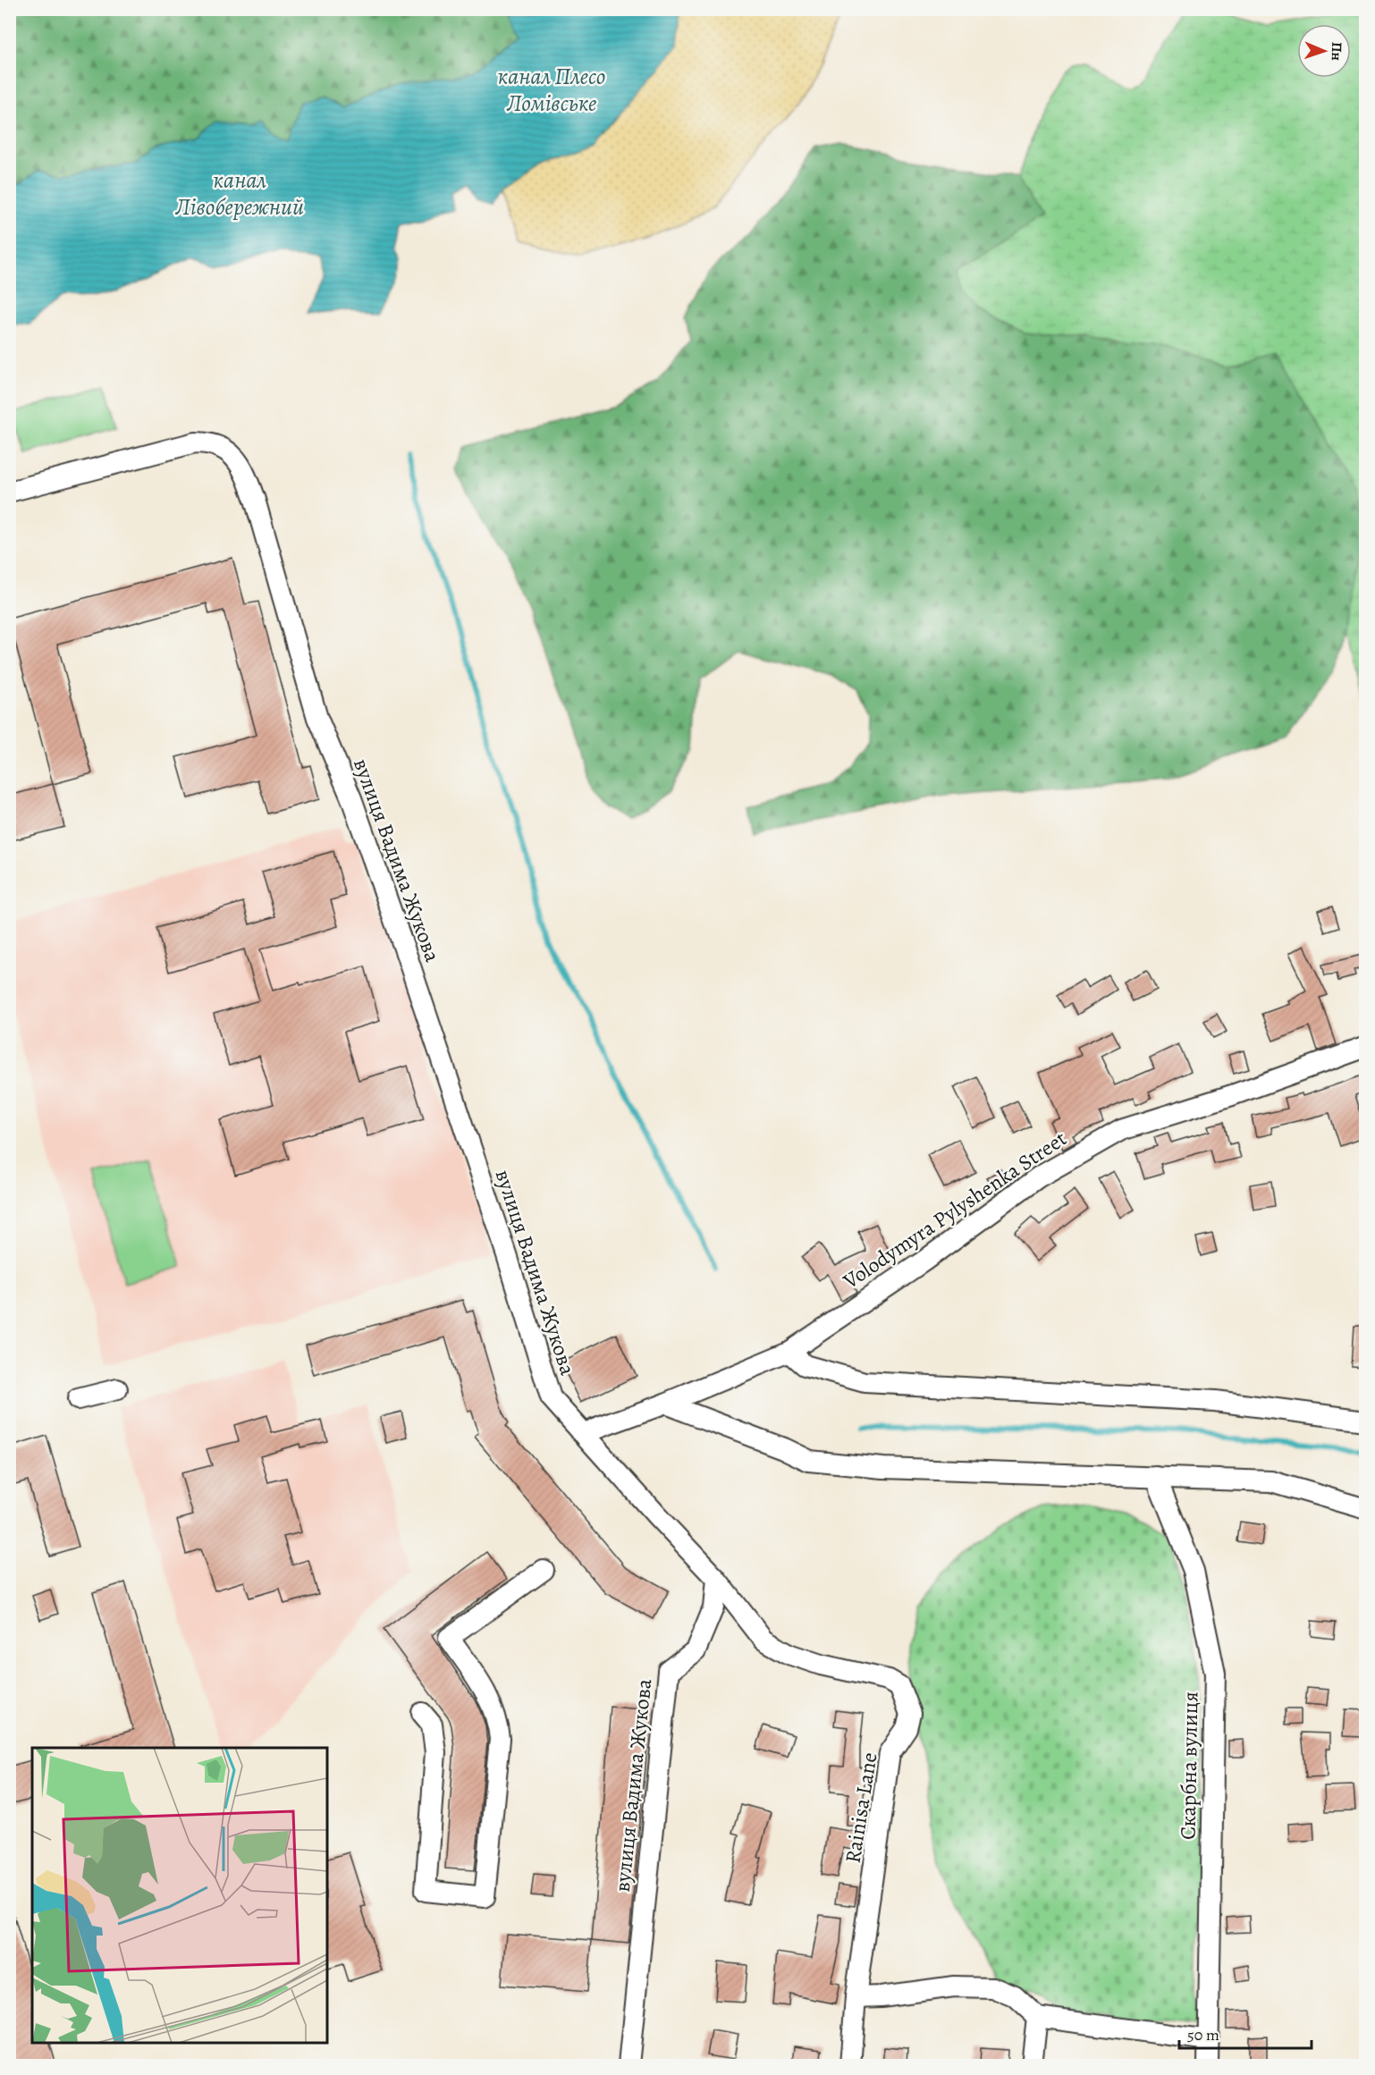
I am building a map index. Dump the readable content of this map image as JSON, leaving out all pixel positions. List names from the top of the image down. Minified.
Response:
{"streets":{"street":["вулиця Вадима Жукова","Volodymyra Pylyshenka Street","Скарбна вулиця","Rainisa Lane"]},"crossings":[["вулиця Вадима Жукова","Volodymyra Pylyshenka Street"],["вулиця Вадима Жукова","Rainisa Lane"]],"water":["канал Плесо Ломівське","канал Лівобережний"],"scale_bar":"50 m","north":"right"}
